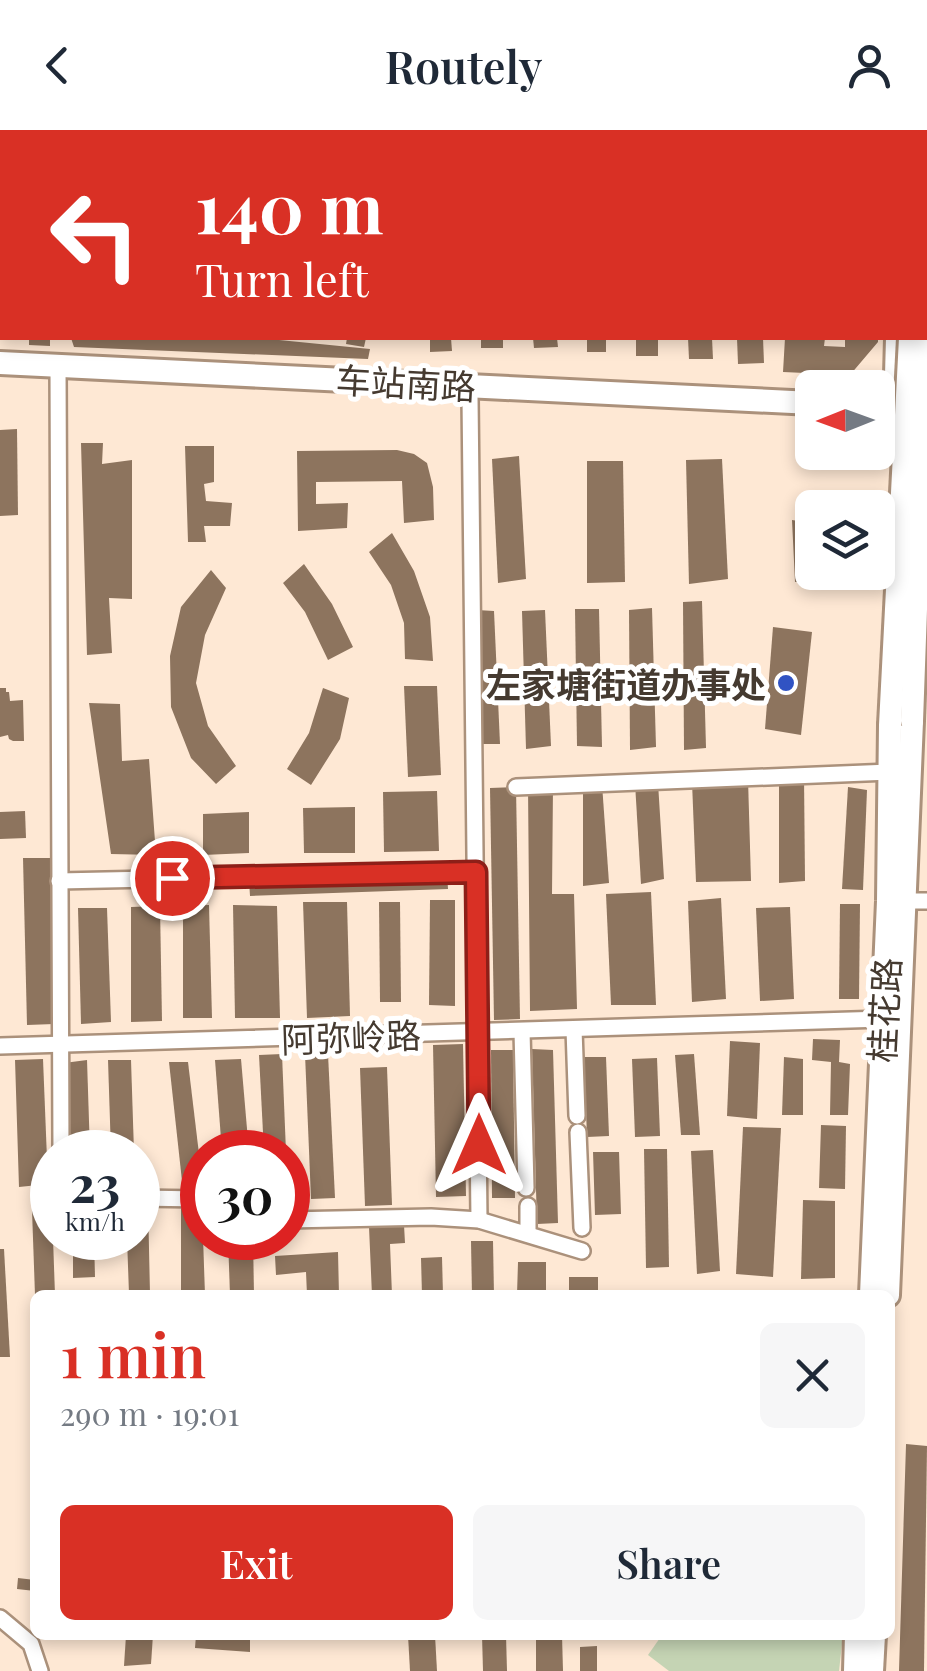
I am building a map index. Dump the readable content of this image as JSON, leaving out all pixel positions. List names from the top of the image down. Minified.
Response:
{"streets":{"main road":["车站南路","桂花路"],"street":["阿弥岭路"]},"crossings":[["桂花路","阿弥岭路"]],"places":["左家塘街道办事处"],"north":"left","page":{"header":"Routely","turn":["140 m","Turn left"],"speed":"23 km/h","limit":"30","heading":["1 min","290 m · 19:01"],"buttons":["Exit","Share"]}}
